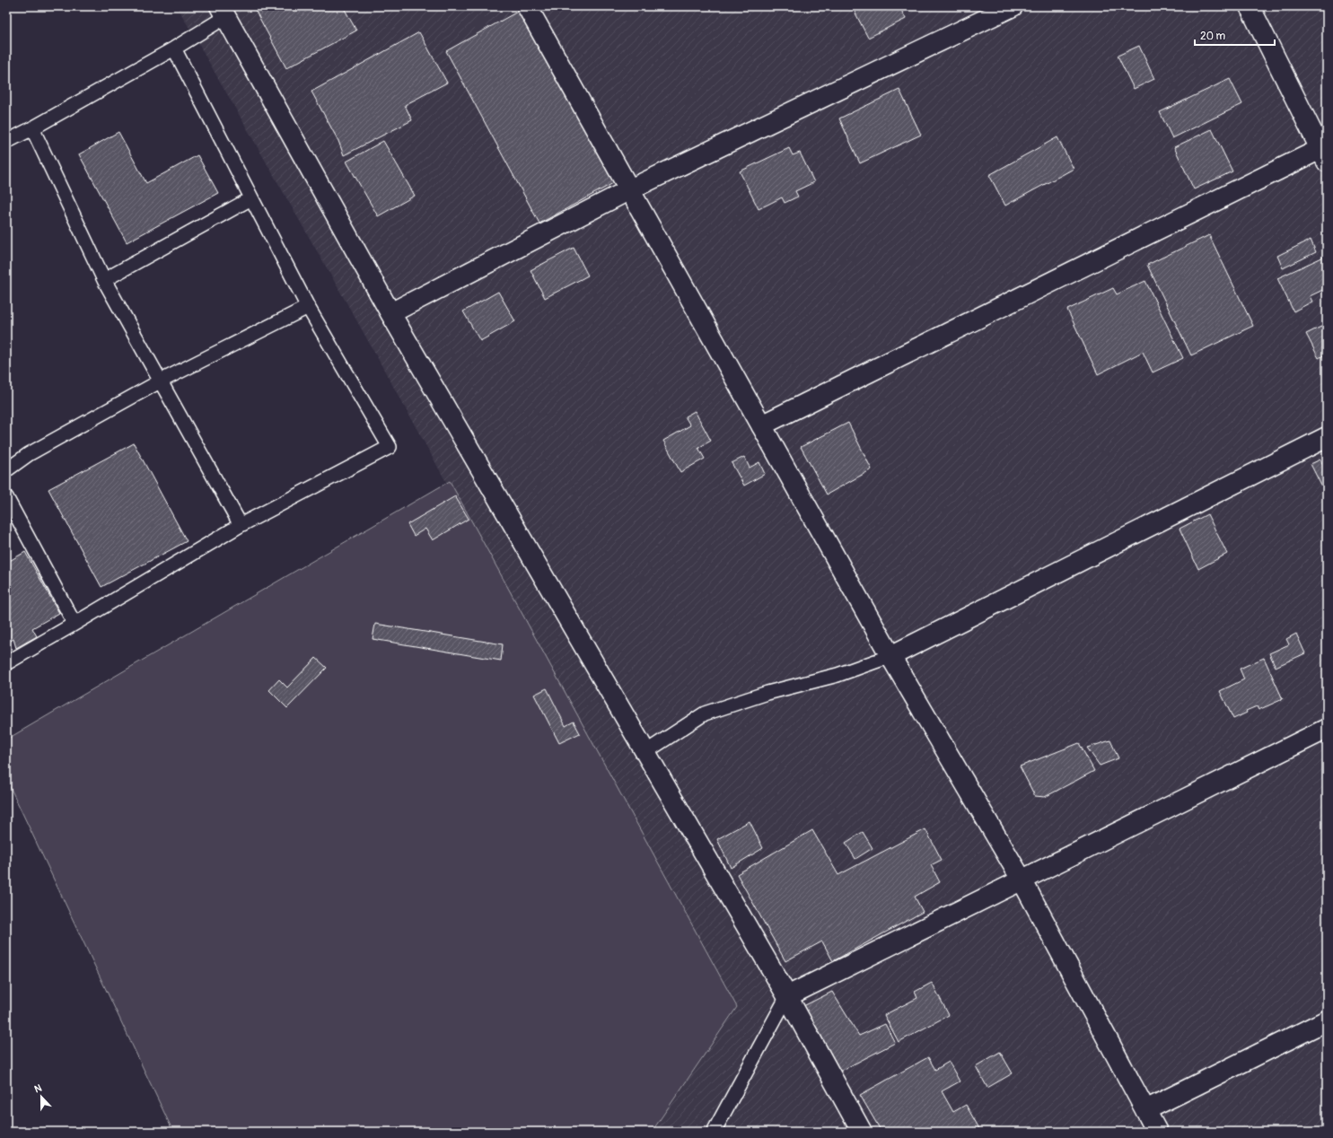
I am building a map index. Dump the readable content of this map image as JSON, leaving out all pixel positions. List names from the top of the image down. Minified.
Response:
{"scale_bar":"20 m","north":"top"}
